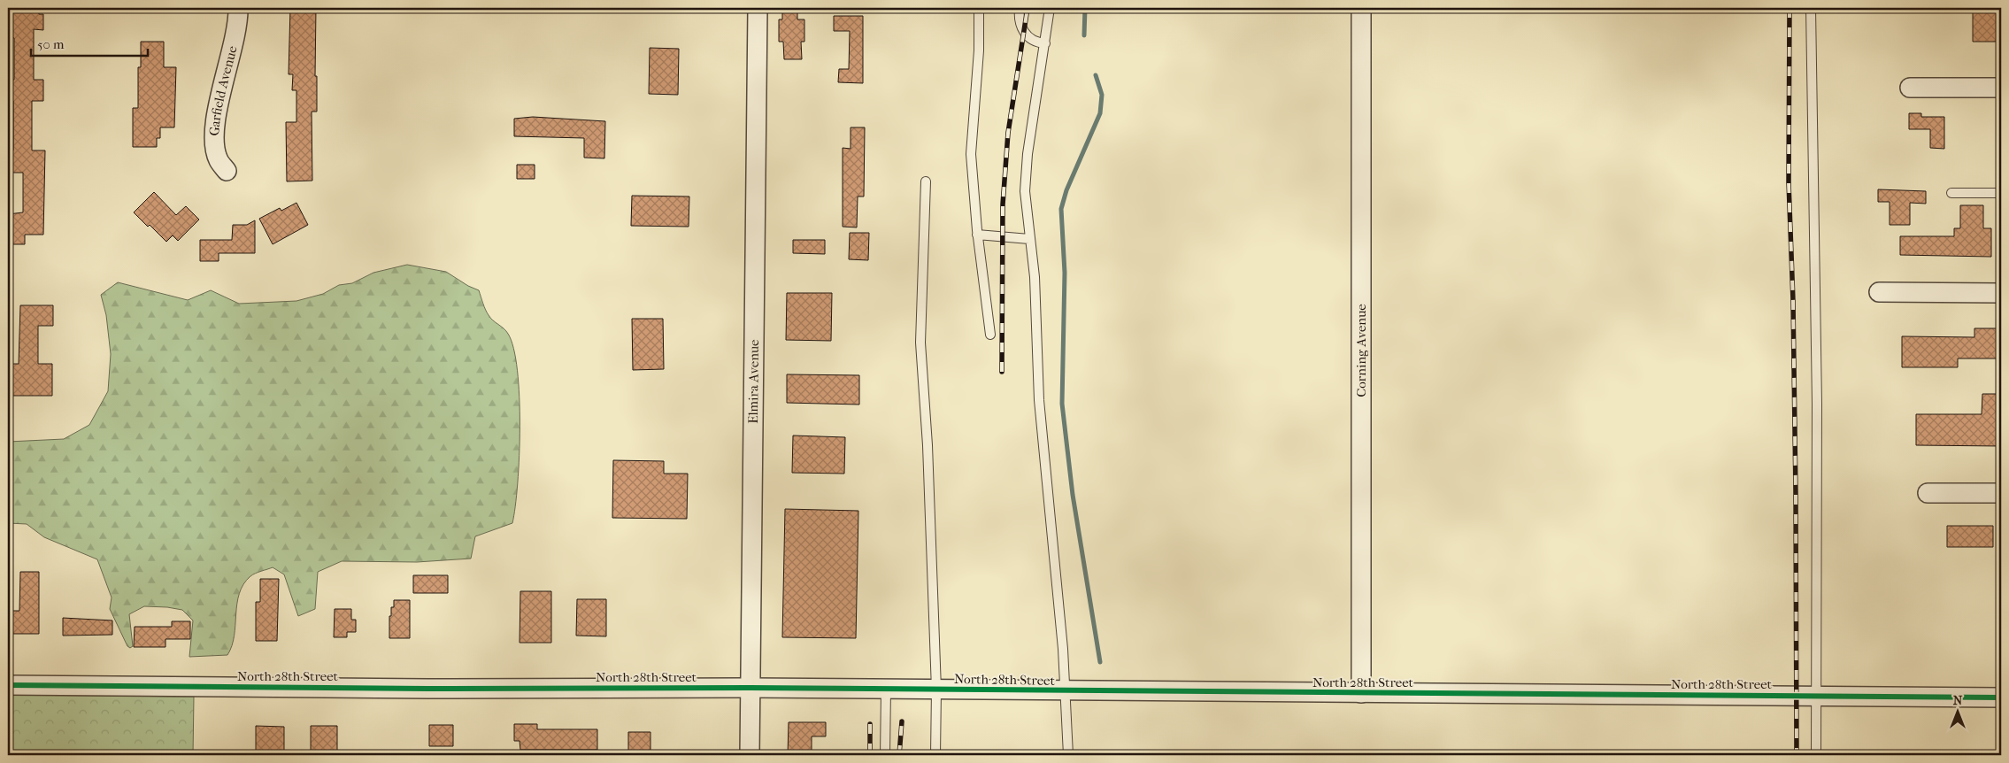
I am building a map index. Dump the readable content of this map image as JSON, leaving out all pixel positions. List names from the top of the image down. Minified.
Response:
{"streets":{"street":["Garfield Avenue","Corning Avenue","Elmira Avenue","North 28th Street"]},"crossings":[["Corning Avenue","North 28th Street"],["Elmira Avenue","North 28th Street"]],"scale_bar":"50 m","north":"top"}
